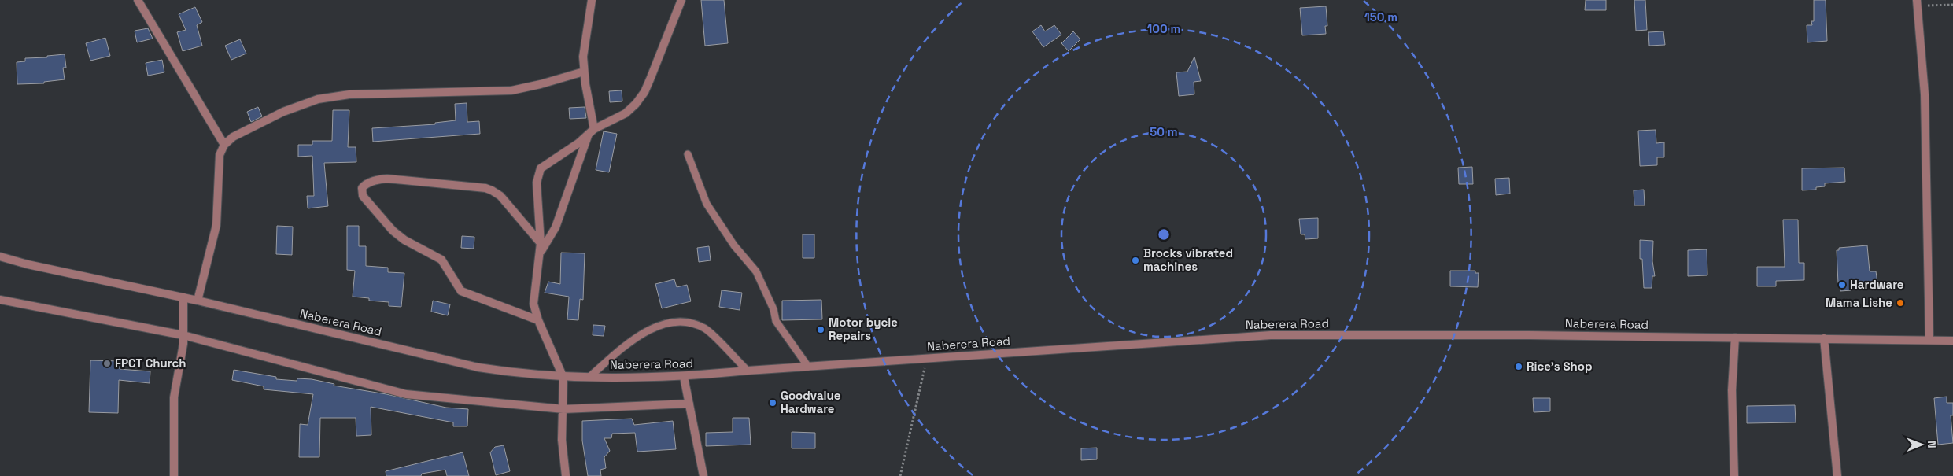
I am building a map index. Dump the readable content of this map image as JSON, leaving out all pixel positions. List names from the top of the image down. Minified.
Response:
{"streets":{"street":["Naberera Road"]},"places":["Brocks vibrated machines","Hardware","Mama Lishe","Motor bycle Repairs","FPCT Church","Rice's Shop","Goodvalue Hardware"],"north":"right","rings":["150 m","100 m","50 m"]}
